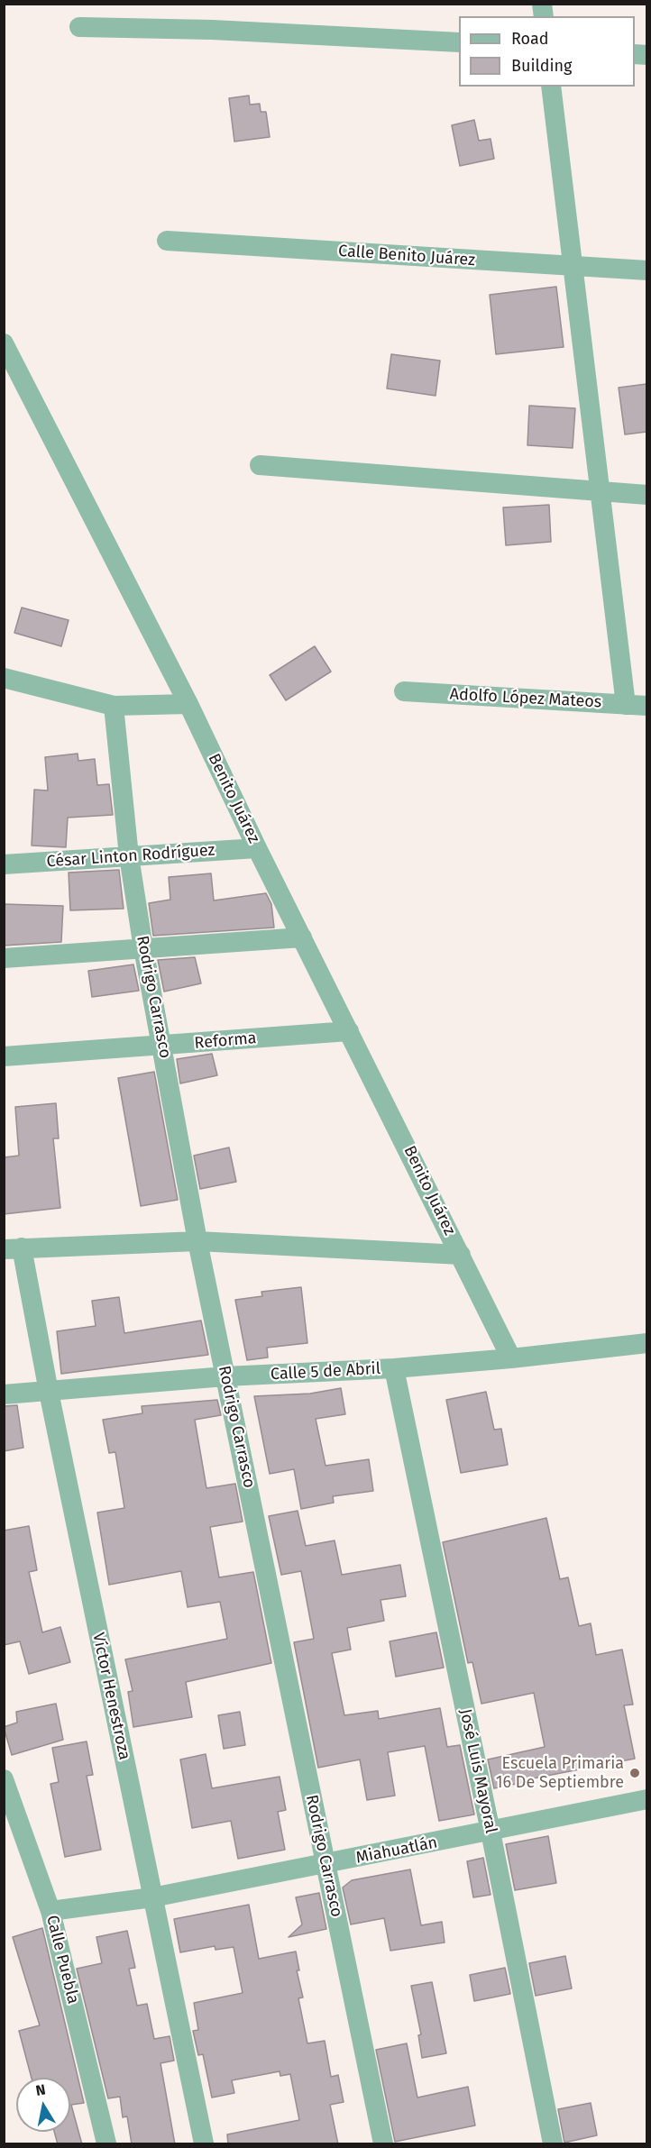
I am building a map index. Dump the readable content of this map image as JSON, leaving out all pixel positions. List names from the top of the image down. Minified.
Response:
{"streets":{"street":["Calle Benito Juárez","Adolfo López Mateos","Benito Juárez","César Linton Rodríguez","Rodrigo Carrasco","Reforma","Calle 5 de Abril","Víctor Henestroza","José Luis Mayoral","Miahuatlán","Calle Puebla"]},"crossings":[["Benito Juárez","César Linton Rodríguez"],["Benito Juárez","Rodrigo Carrasco"],["Benito Juárez","Reforma"],["Benito Juárez","Calle 5 de Abril"],["Benito Juárez","Víctor Henestroza"],["César Linton Rodríguez","Rodrigo Carrasco"],["Rodrigo Carrasco","Reforma"],["Rodrigo Carrasco","Calle 5 de Abril"],["Rodrigo Carrasco","Miahuatlán"],["Calle 5 de Abril","Víctor Henestroza"],["Calle 5 de Abril","José Luis Mayoral"],["Víctor Henestroza","Miahuatlán"],["José Luis Mayoral","Miahuatlán"],["Miahuatlán","Calle Puebla"]],"places":["Escuela Primaria 16 De Septiembre"],"legend":["Road","Building"],"north":"top"}
